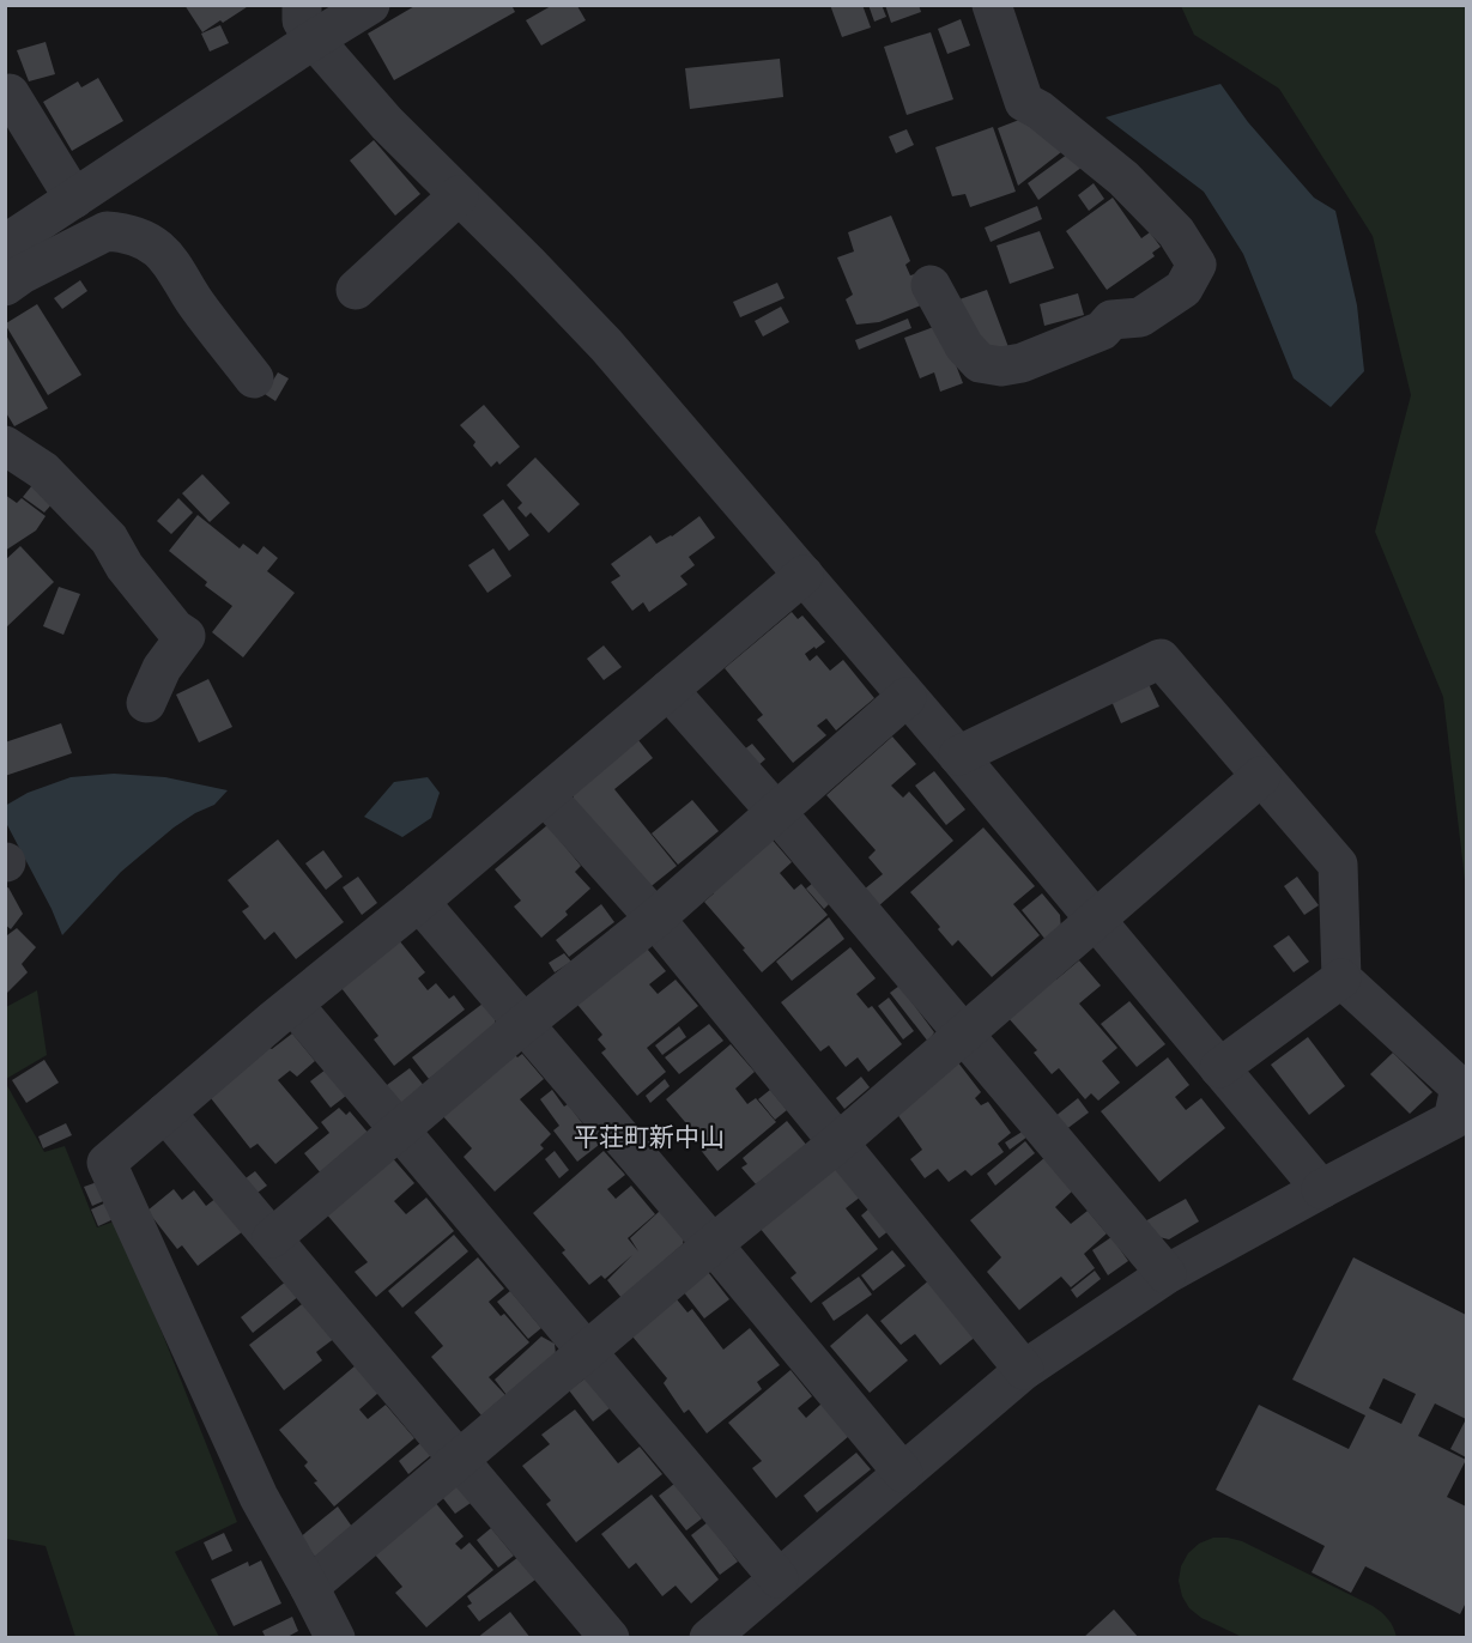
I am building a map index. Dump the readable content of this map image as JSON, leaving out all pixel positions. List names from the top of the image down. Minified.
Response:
{"districts":["平荘町新中山"]}
